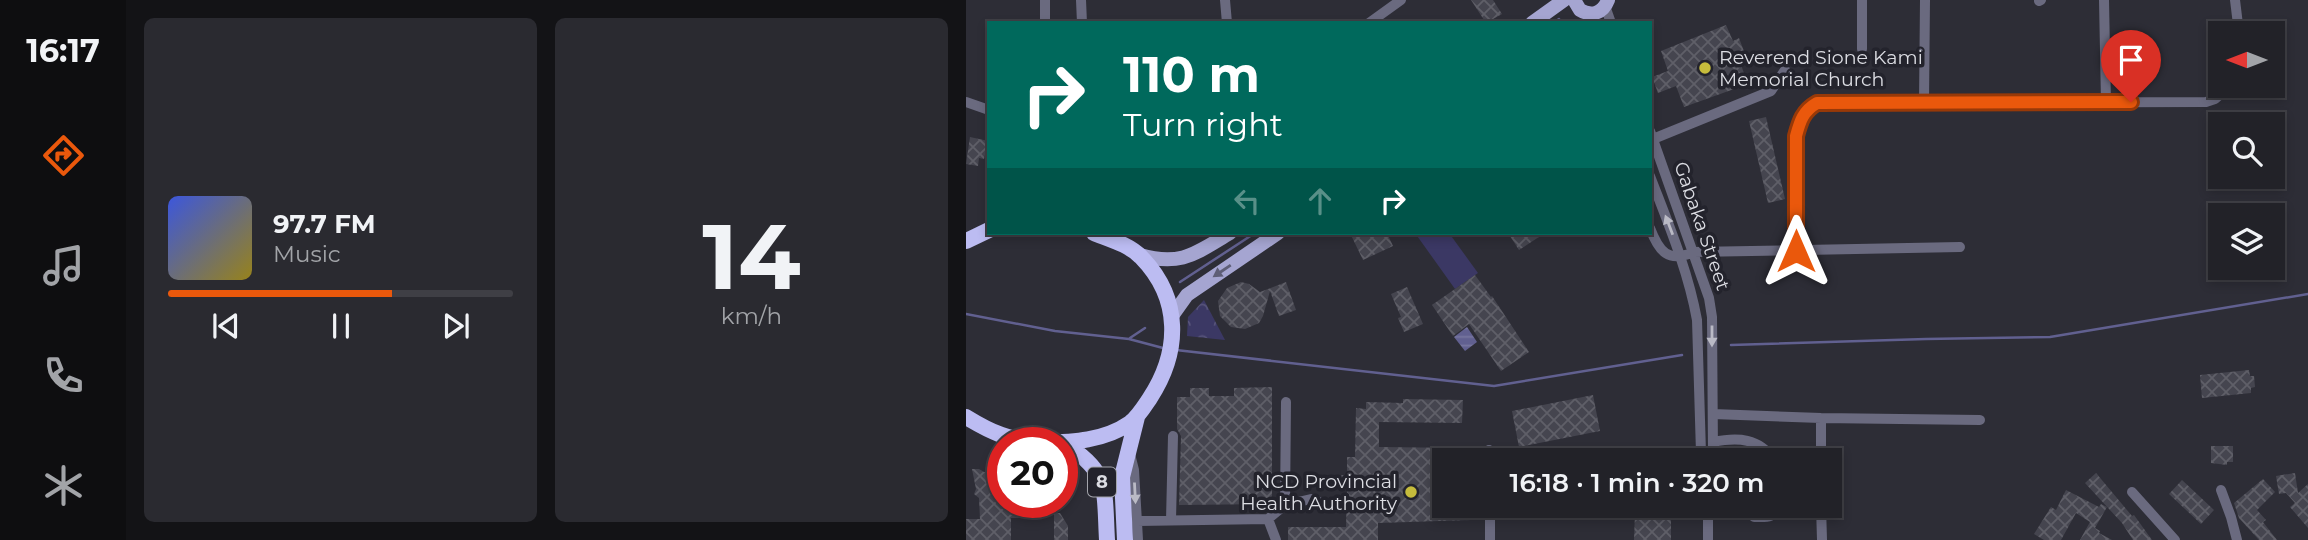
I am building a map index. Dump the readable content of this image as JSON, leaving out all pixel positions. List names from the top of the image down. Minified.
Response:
{"streets":{"highway":["8"],"street":["Gabaka Street"]},"places":["Reverend Sione Kami Memorial Church","NCD Provincial Health Authority"],"north":"left","page":{"tabs":"16:17","tile":["14","km/h"],"turn":["110 m","Turn right"],"song":["97.7 FM","Music"],"limit":"20","trip":"16:18 · 1 min · 320 m"}}
